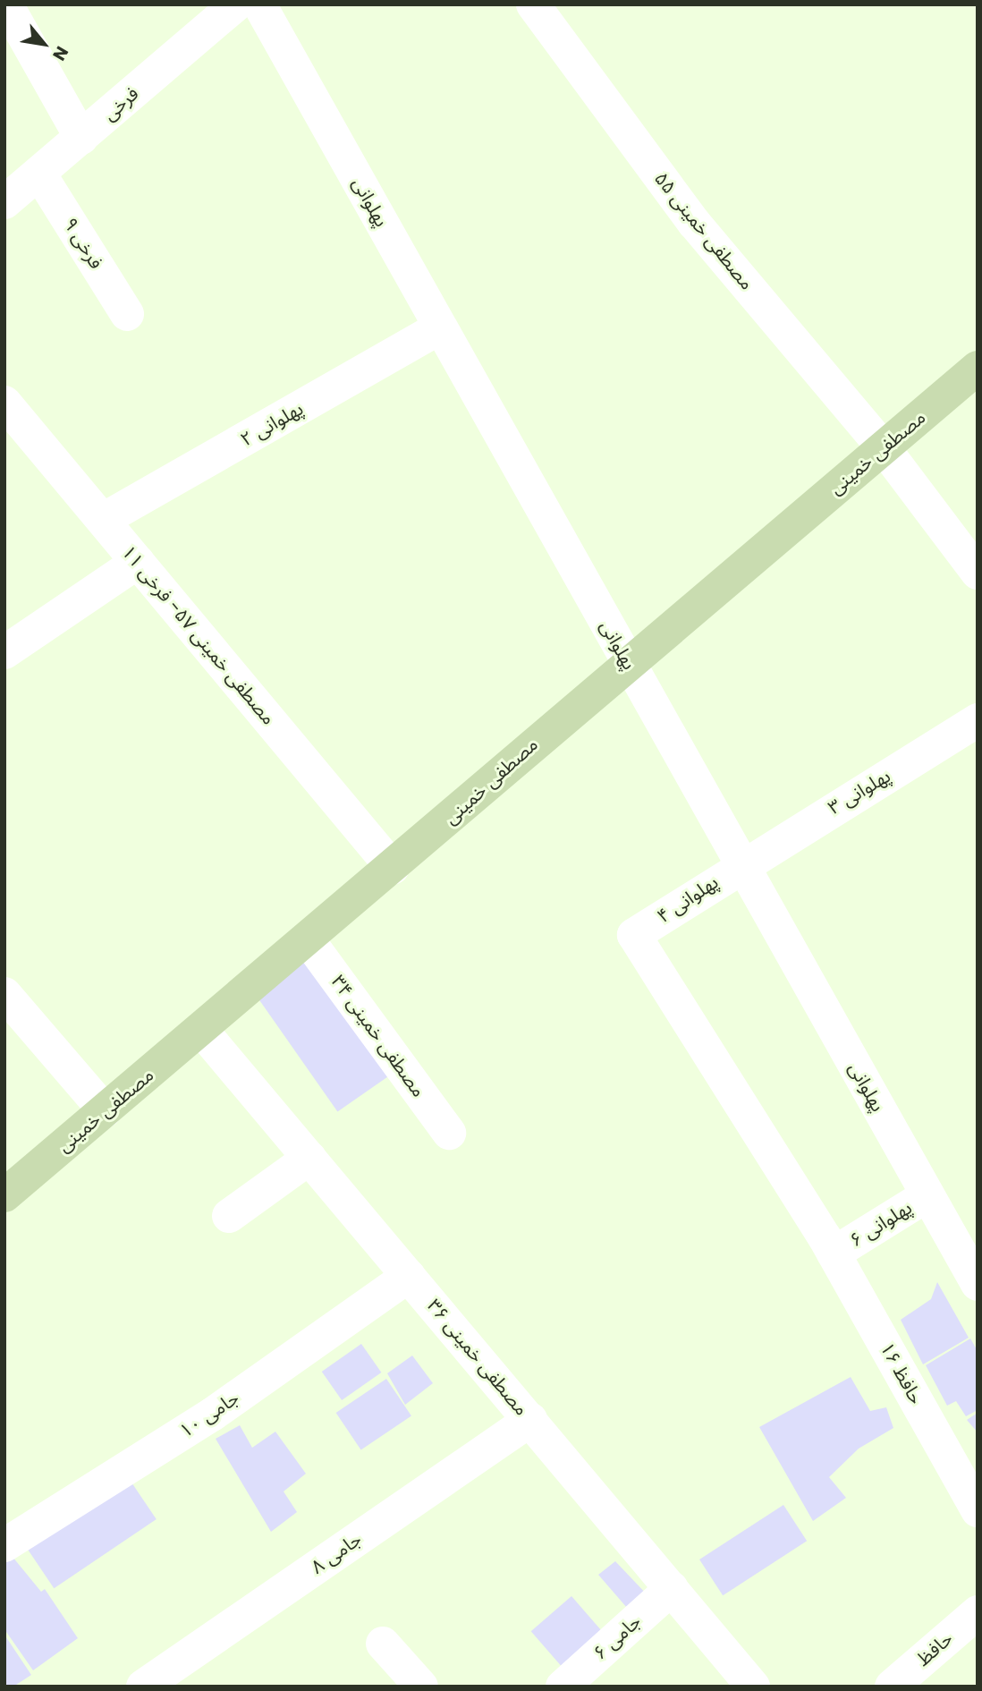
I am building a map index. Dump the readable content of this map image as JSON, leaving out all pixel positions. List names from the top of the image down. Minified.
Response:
{"streets":{"main road":["مصطفی خمینی"],"street":["فرخی","پهلوانی","مصطفی خمینی ۵۵","فرخی ۹","پهلوانی ۲","مصطفی خمینی ۵۷- فرخی ۱۱","پهلوانی ۳","پهلوانی ۴","مصطفی خمینی ۳۴","پهلوانی ۶","مصطفی خمینی ۳۶","حافظ ۱۶","جامی ۱۰","جامی ۸","جامی ۶","حافظ"]},"crossings":[["فرخی","فرخی ۹"],["پهلوانی","پهلوانی ۲"],["پهلوانی","مصطفی خمینی"],["پهلوانی","پهلوانی ۳"],["پهلوانی","پهلوانی ۴"],["پهلوانی","پهلوانی ۶"],["مصطفی خمینی ۵۵","مصطفی خمینی"],["پهلوانی ۲","مصطفی خمینی ۵۷- فرخی ۱۱"],["مصطفی خمینی","مصطفی خمینی ۵۷- فرخی ۱۱"],["مصطفی خمینی","مصطفی خمینی ۳۴"],["مصطفی خمینی","مصطفی خمینی ۳۶"],["پهلوانی ۳","پهلوانی ۴"],["پهلوانی ۴","حافظ ۱۶"],["پهلوانی ۶","حافظ ۱۶"],["مصطفی خمینی ۳۶","جامی ۱۰"],["مصطفی خمینی ۳۶","جامی ۸"],["مصطفی خمینی ۳۶","جامی ۶"]],"north":"bottom right"}
